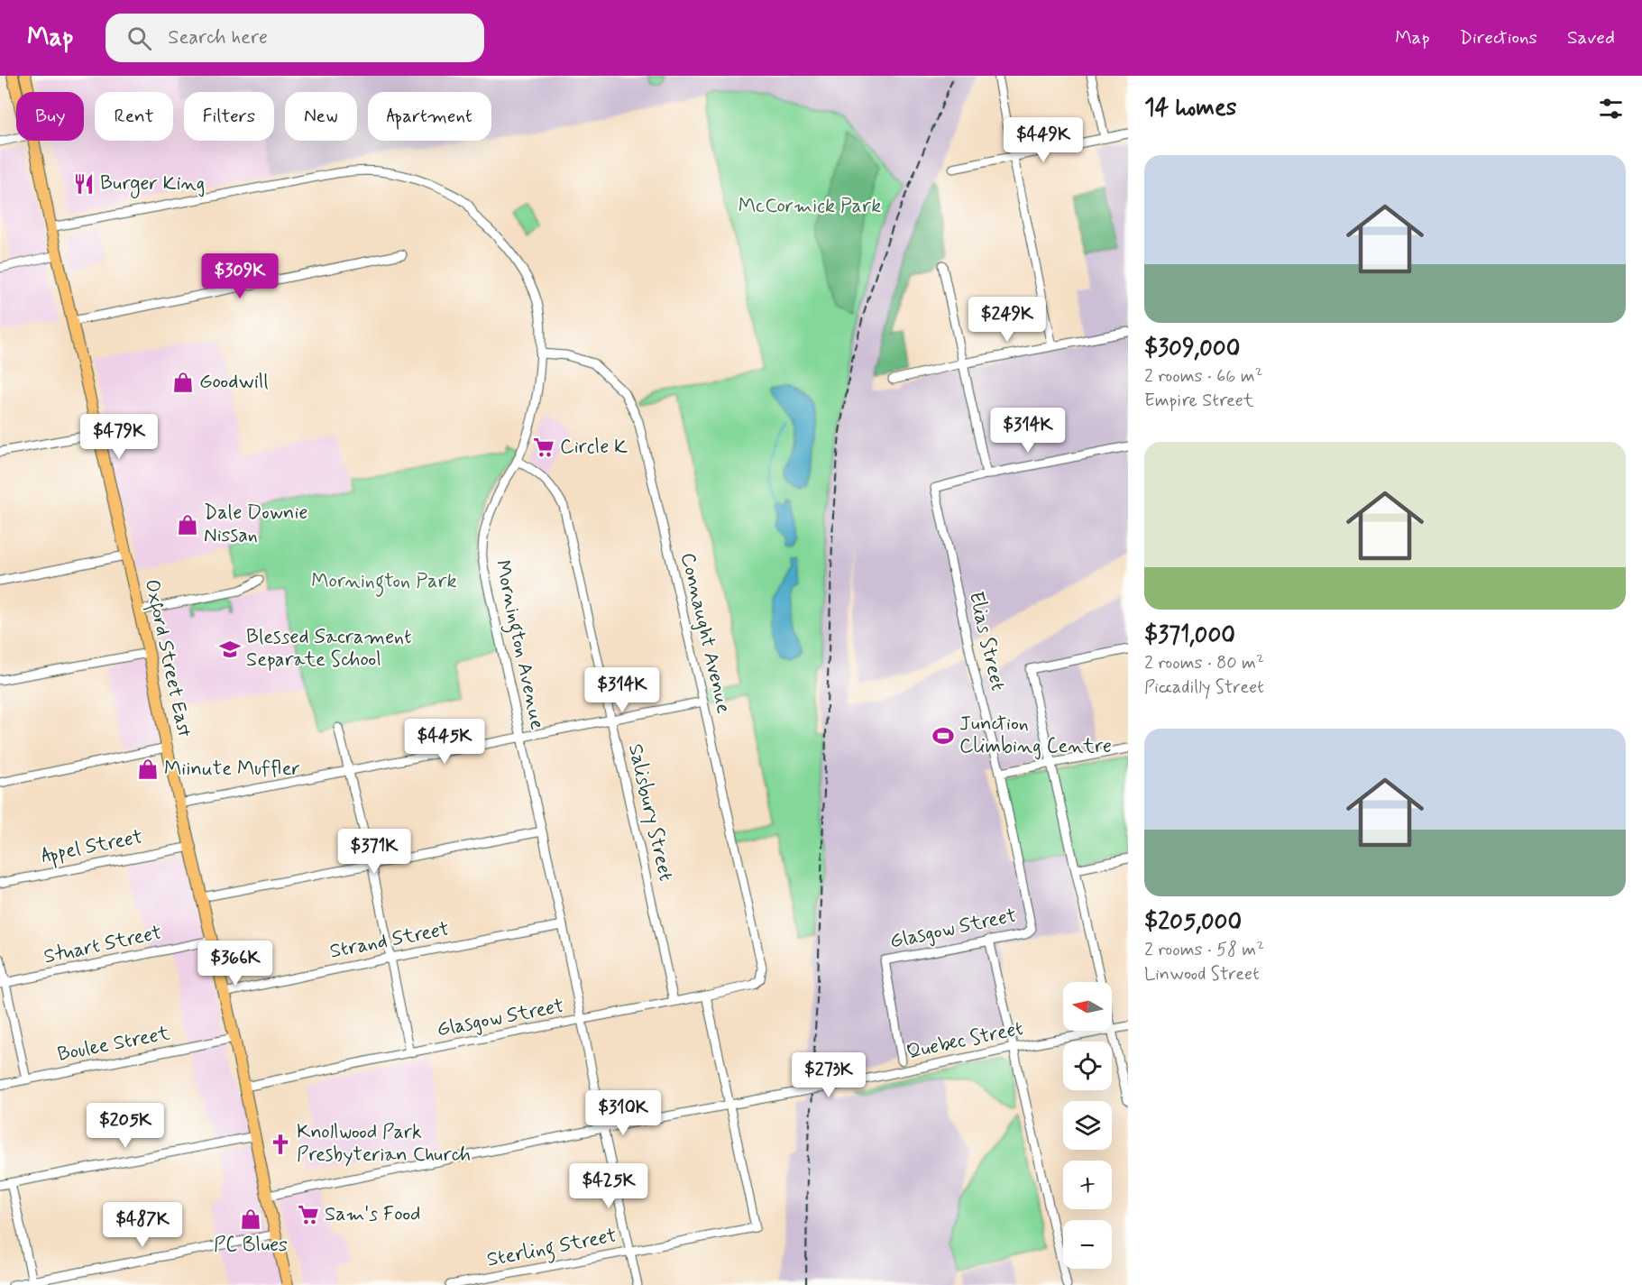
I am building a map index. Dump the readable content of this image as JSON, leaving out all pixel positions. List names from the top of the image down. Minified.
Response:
{"streets":{"main road":["Oxford Street East"],"street":["Connaught Avenue","Elias Street","Mornington Avenue","Salisbury Street","Appel Street","Glasgow Street","Strand Street","Stuart Street","Quebec Street","Boulee Street","Sterling Street"]},"crossings":[["Connaught Avenue","Mornington Avenue"],["Connaught Avenue","Glasgow Street"],["Elias Street","Glasgow Street"],["Mornington Avenue","Oxford Street East"],["Mornington Avenue","Salisbury Street"],["Mornington Avenue","Glasgow Street"],["Mornington Avenue","Strand Street"],["Mornington Avenue","Quebec Street"],["Mornington Avenue","Sterling Street"],["Oxford Street East","Appel Street"],["Oxford Street East","Glasgow Street"],["Oxford Street East","Strand Street"],["Oxford Street East","Stuart Street"],["Oxford Street East","Quebec Street"],["Oxford Street East","Boulee Street"],["Salisbury Street","Glasgow Street"],["Quebec Street","Sterling Street"]],"parks":["McCormick Park","Mornington Park"],"places":{"restaurant":["Burger King"],"shop":["Goodwill","Dale Downie Nissan","Miinute Muffler","PC Blues"],"supermarket":["Circle K","Sam's Food"],"school or university":["Blessed Sacrament Separate School"],"sports":["Junction Climbing Centre"],"church":["Knollwood Park Presbyterian Church"]},"north":"left","page":{"header":"Map","search":"Search here","nav":["Map","Directions","Saved"],"heading":"14 homes","chip":["Buy","Rent","Filters","New","Apartment"],"price":["$449K","$309K","$249K","$314K","$479K","$314K","$445K","$371K","$366K","$273K","$310K","$205K","$425K","$487K"],"list":[{"name":"$309,000","note":"2 rooms · 66 m² · Empire Street"},{"name":"$371,000","note":"2 rooms · 80 m² · Piccadilly Street"},{"name":"$205,000","note":"2 rooms · 58 m² · Linwood Street"}],"map_buttons":["+","−"]}}
